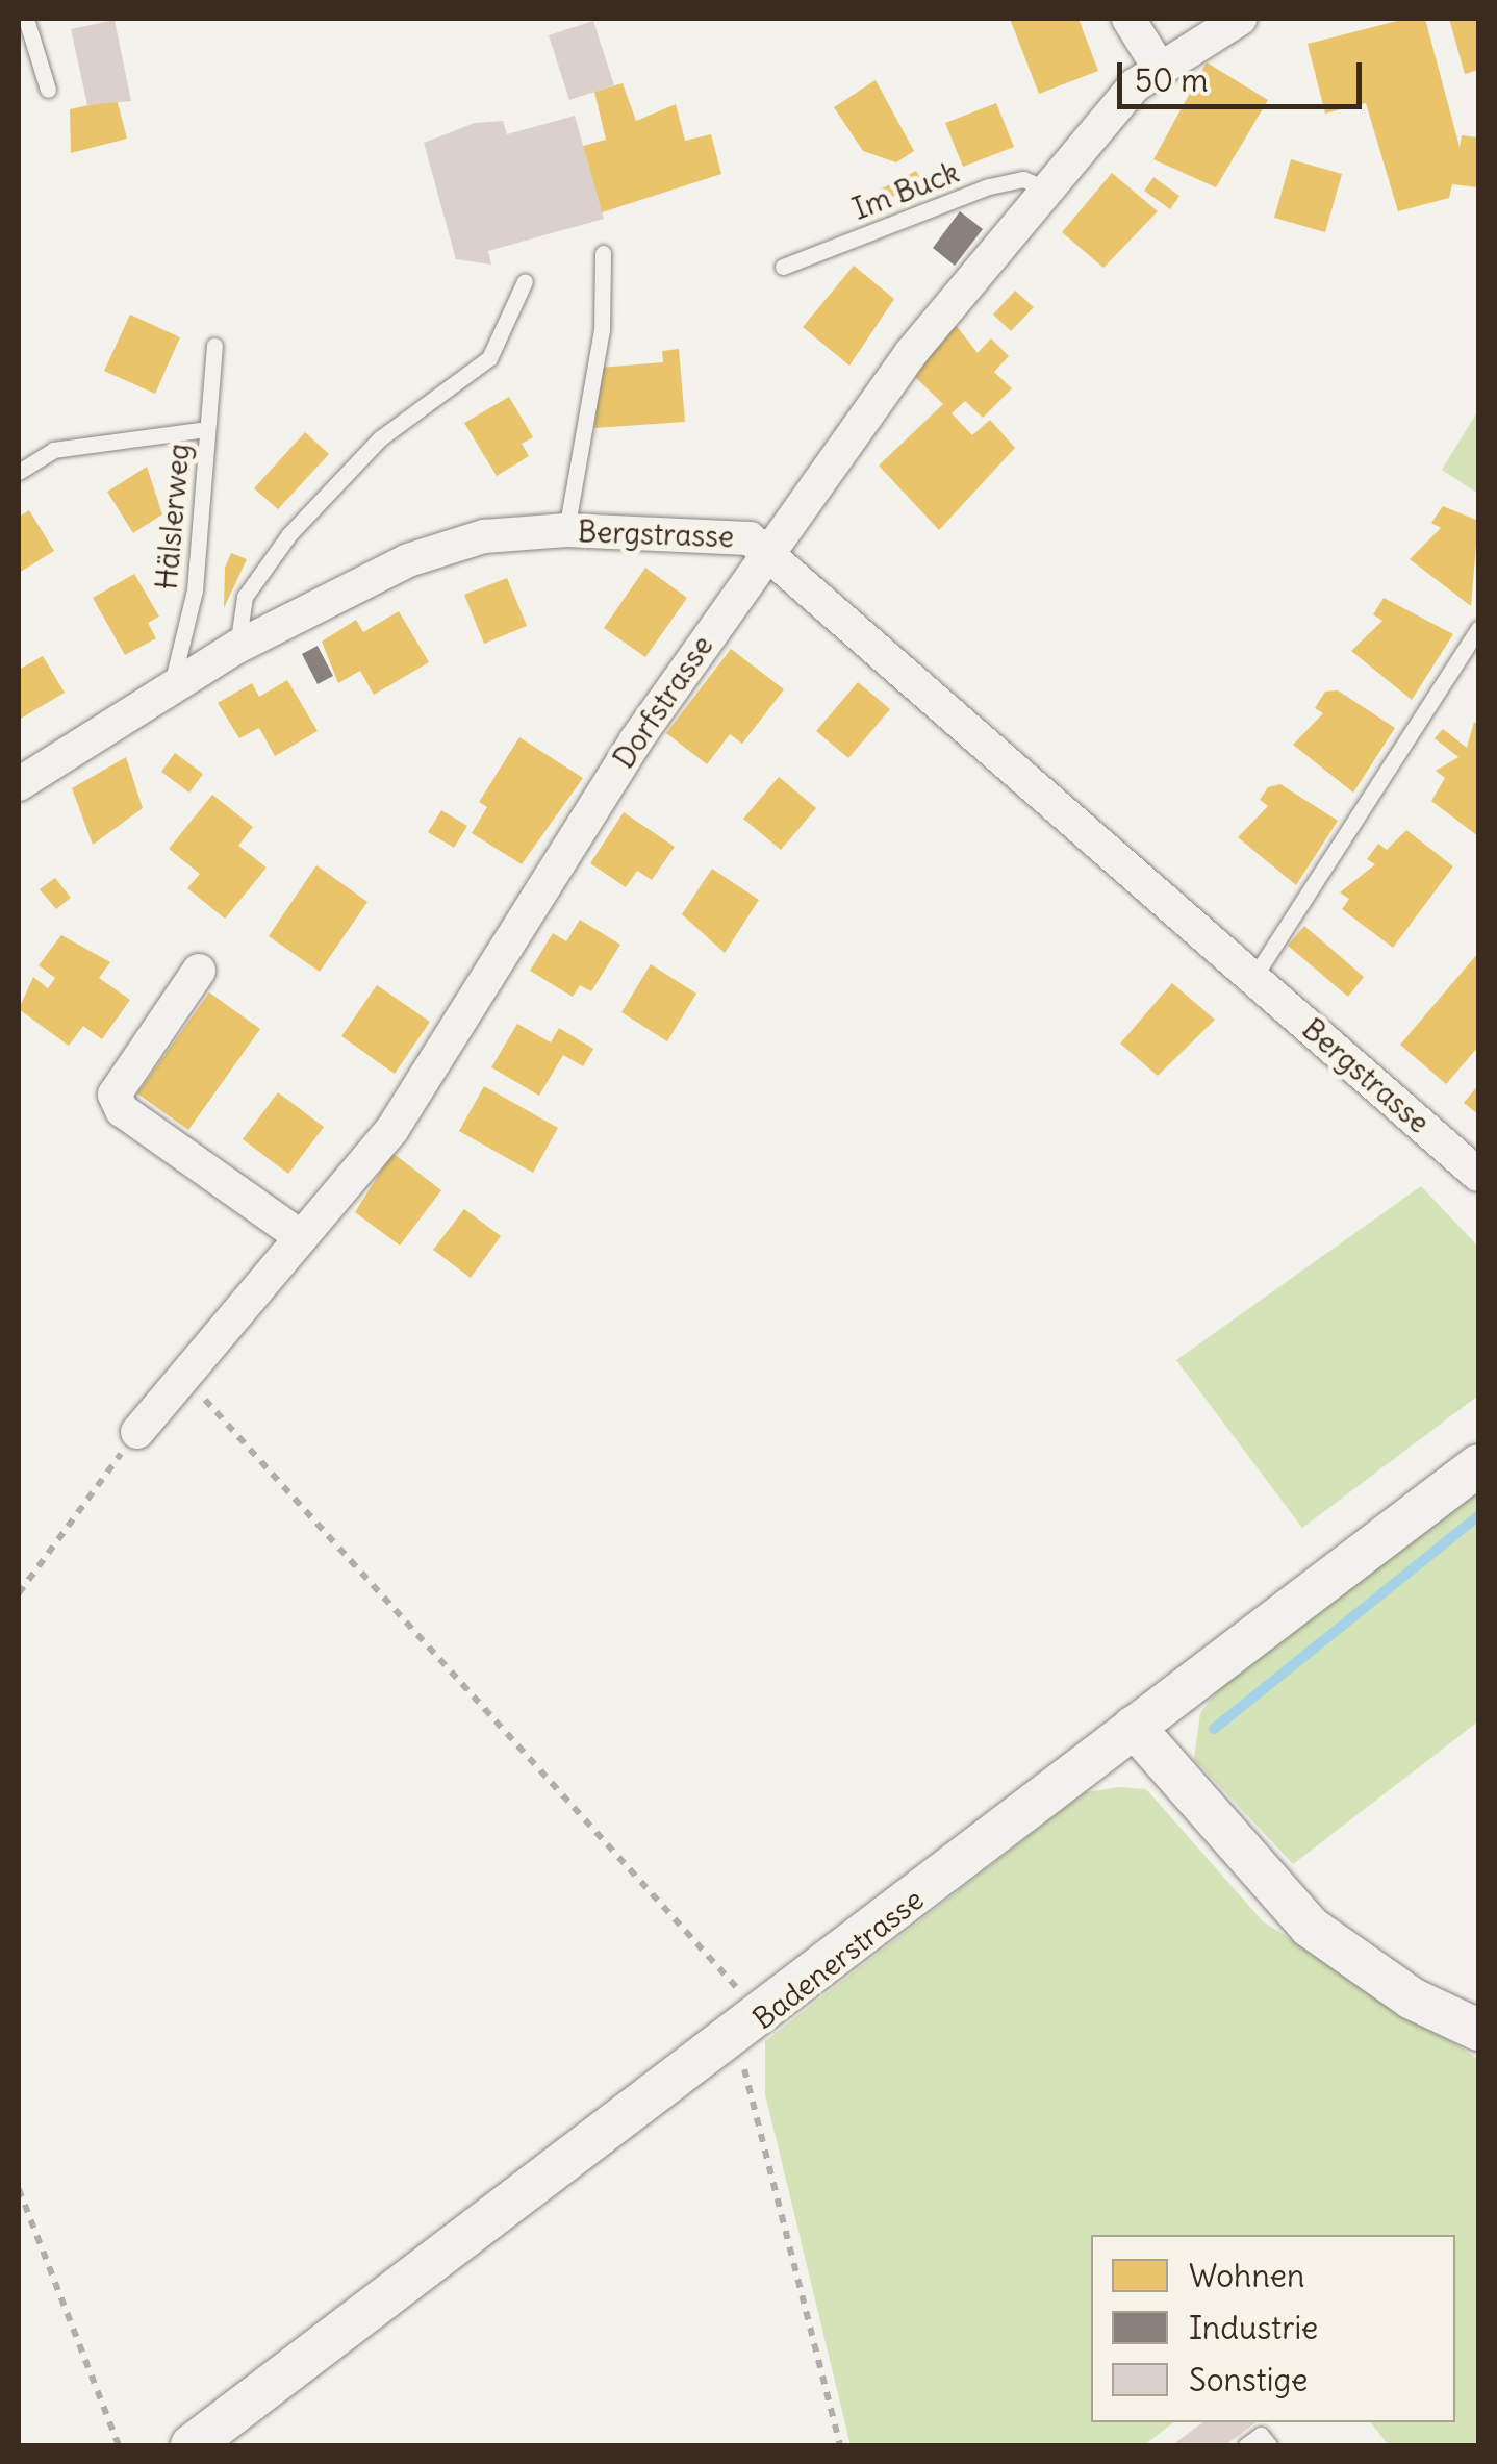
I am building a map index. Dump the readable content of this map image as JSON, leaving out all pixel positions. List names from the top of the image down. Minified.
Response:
{"streets":{"street":["Bergstrasse","Dorfstrasse","Badenerstrasse"],"lane":["Im Buck","Hälslerweg"]},"crossings":[["Im Buck","Dorfstrasse"],["Hälslerweg","Bergstrasse"],["Bergstrasse","Dorfstrasse"]],"legend":["Wohnen","Industrie","Sonstige"],"scale_bar":"50 m"}
